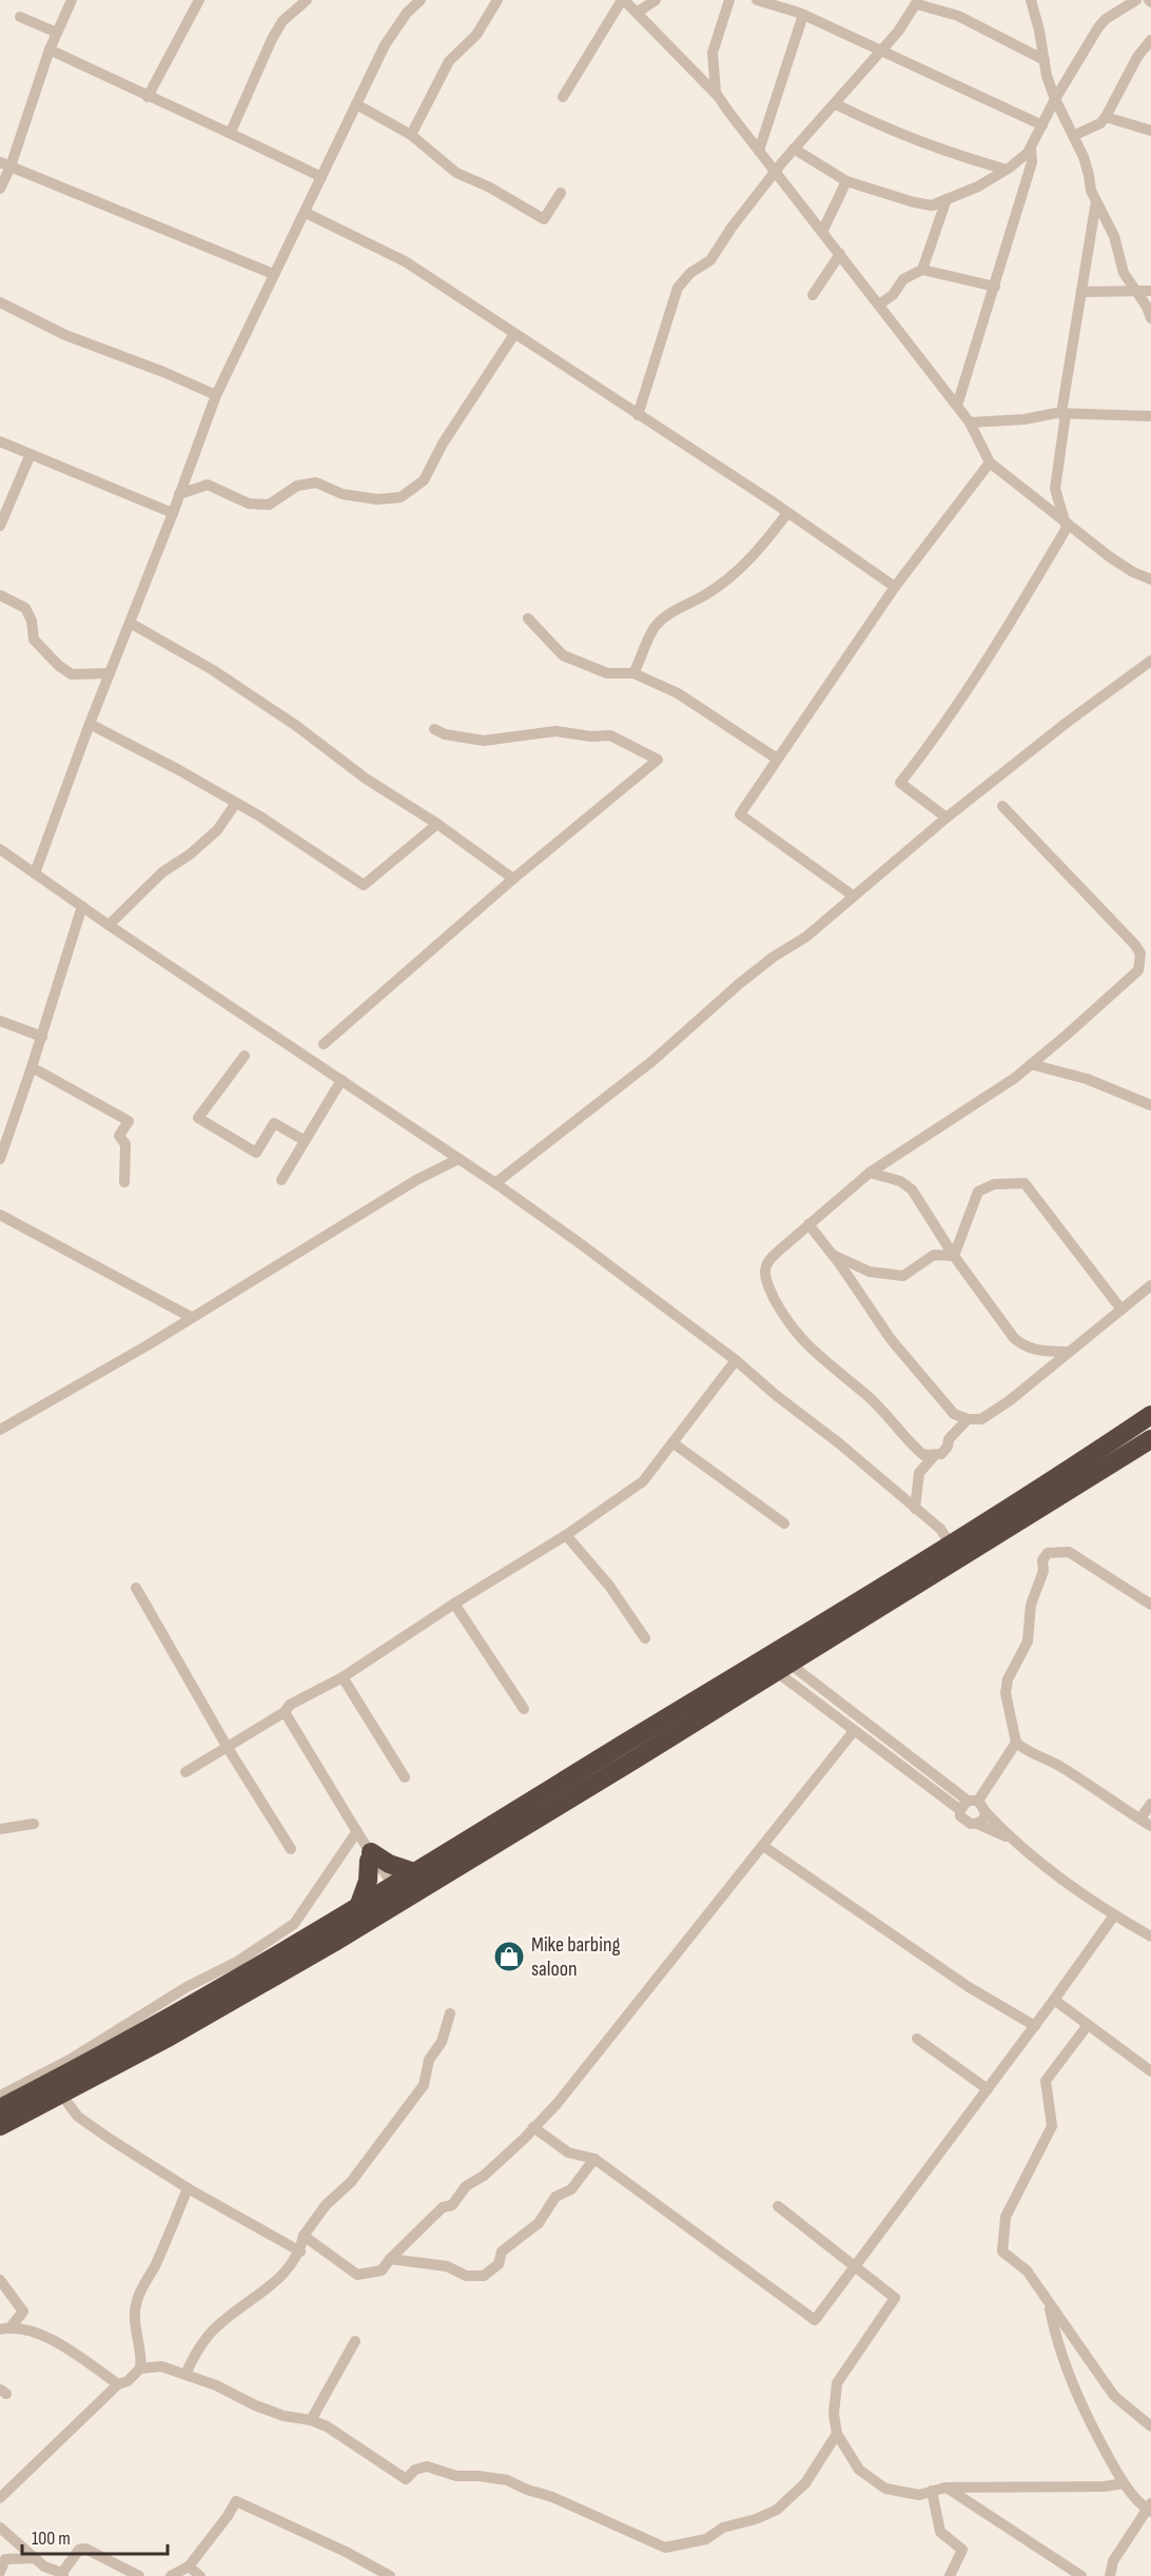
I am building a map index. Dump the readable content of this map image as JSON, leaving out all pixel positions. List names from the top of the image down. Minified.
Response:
{"places":{"shop":["Mike barbing saloon"]},"scale_bar":"100 m"}
